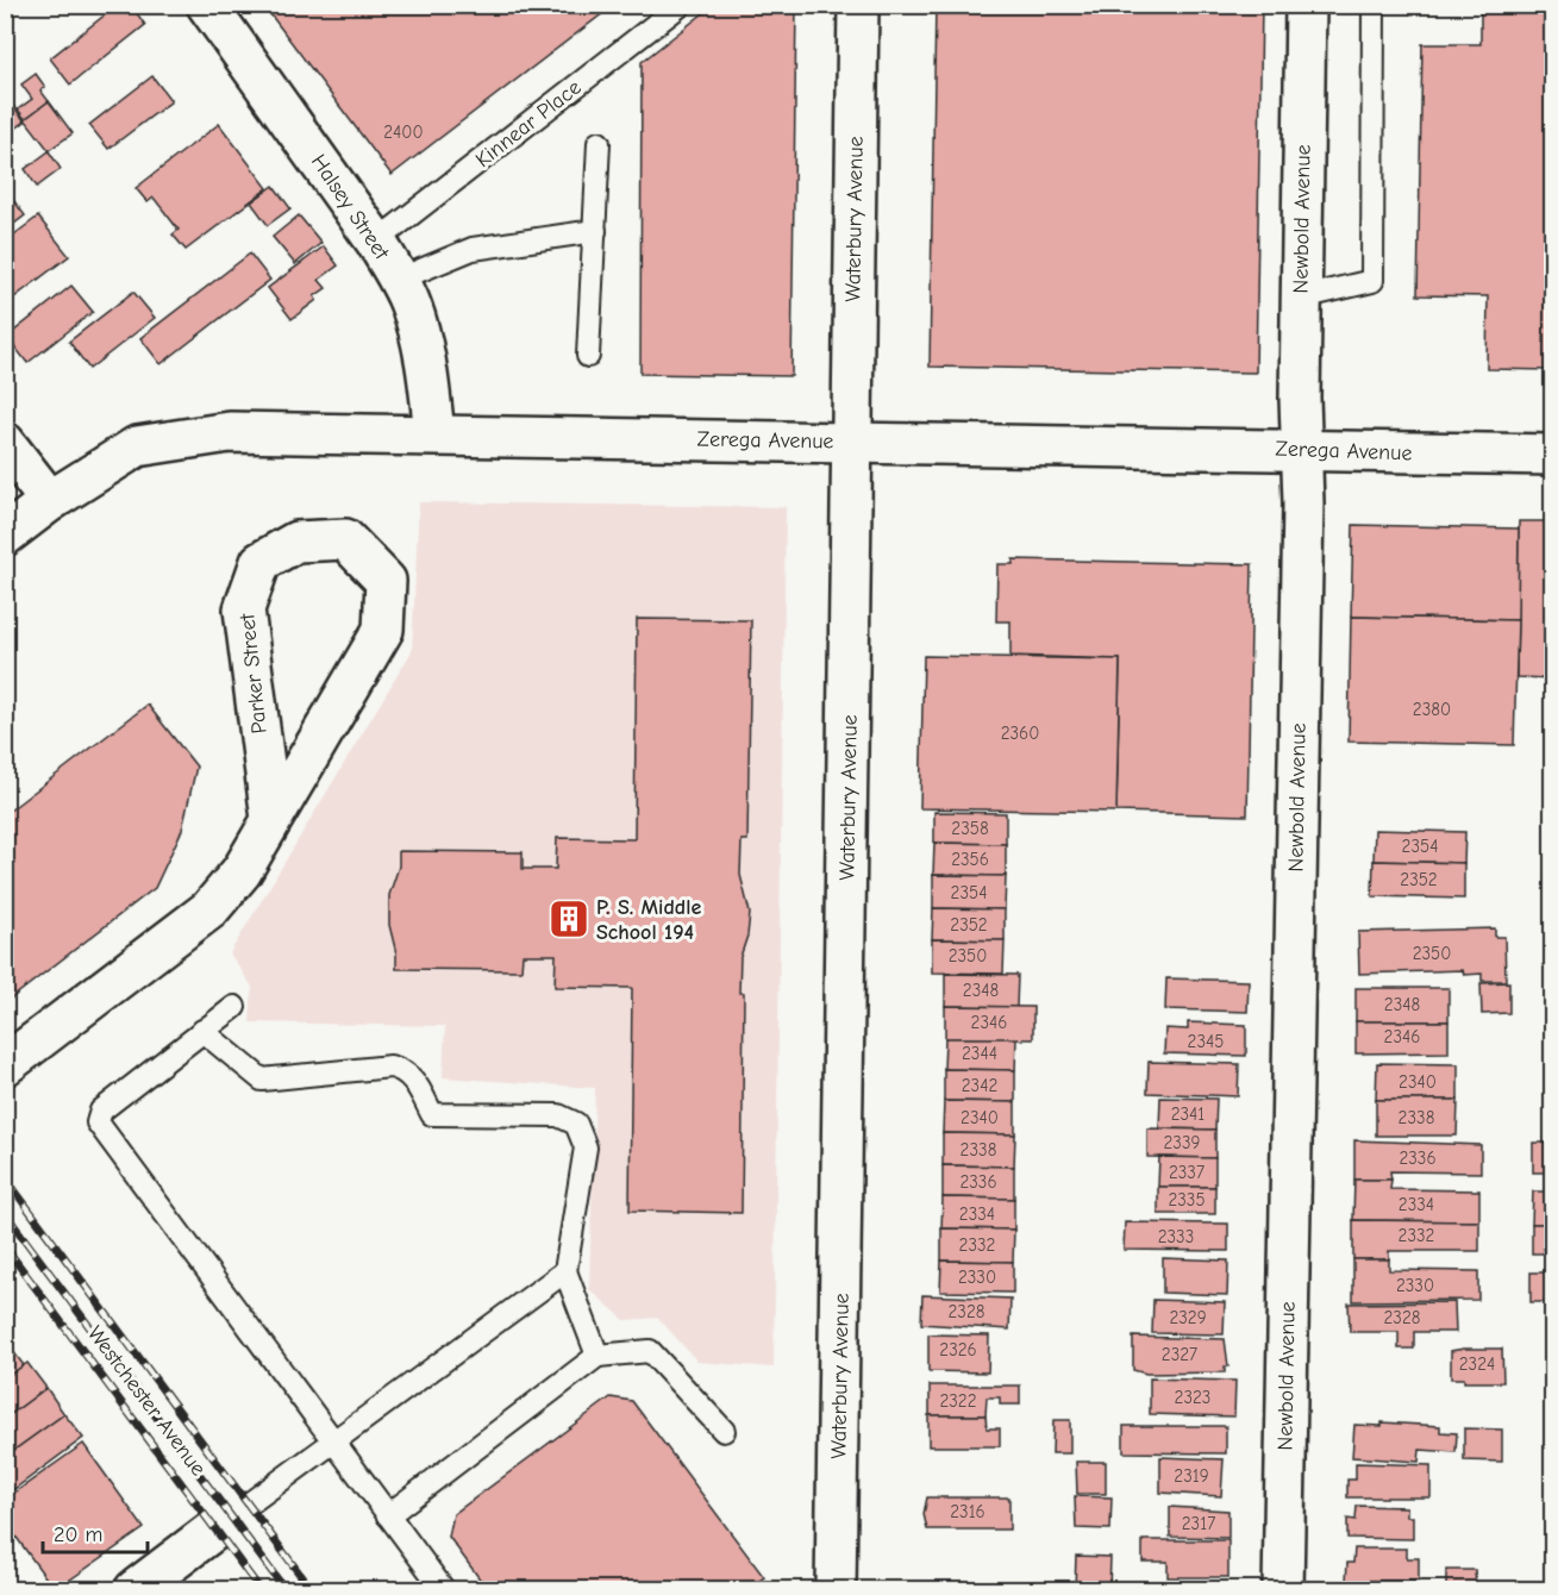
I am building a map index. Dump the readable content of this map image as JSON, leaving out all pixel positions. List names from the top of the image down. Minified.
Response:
{"streets":{"street":["Halsey Street","Waterbury Avenue","Newbold Avenue","Zerega Avenue","Parker Street","Westchester Avenue"],"lane":["Kinnear Place"]},"crossings":[["Kinnear Place","Halsey Street"],["Halsey Street","Zerega Avenue"],["Waterbury Avenue","Zerega Avenue"],["Newbold Avenue","Zerega Avenue"]],"places":{"building":["P. S. Middle School 194"]},"house_numbers":["2400","2380","2360","2358","2354","2356","2352","2354","2352","2350","2350","2348","2348","2346","2346","2345","2344","2340","2342","2341","2340","2338","2339","2338","2336","2337","2336","2335","2334","2334","2332","2333","2332","2330","2330","2328","2329","2328","2326","2327","2324","2323","2322","2319","2316","2317"],"scale_bar":"20 m"}
